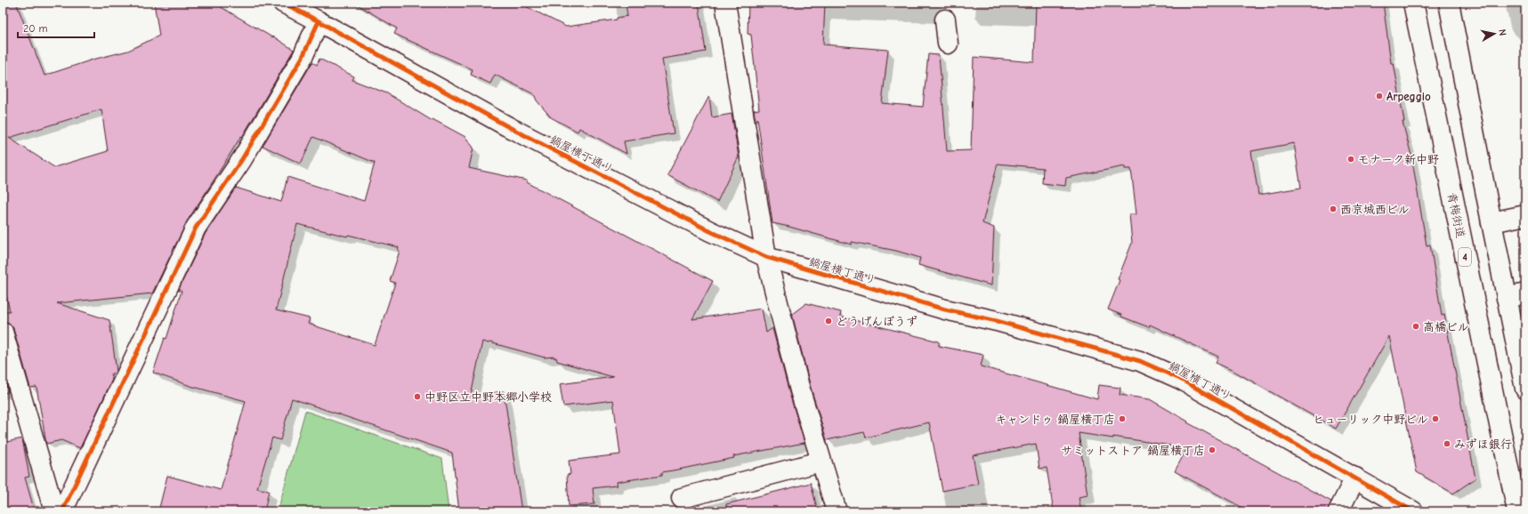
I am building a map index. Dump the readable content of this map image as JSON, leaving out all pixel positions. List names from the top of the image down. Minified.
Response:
{"streets":{"street":["鍋屋横丁通り","青梅街道","4"]},"places":["Arpeggio","モナーク新中野","西京城西ビル","どうげんぼうず","高橋ビル","中野区立中野本郷小学校","キャンドゥ 鍋屋横丁店","ヒューリック中野ビル","みずほ銀行","サミットストア 鍋屋横丁店"],"scale_bar":"20 m","north":"right"}
